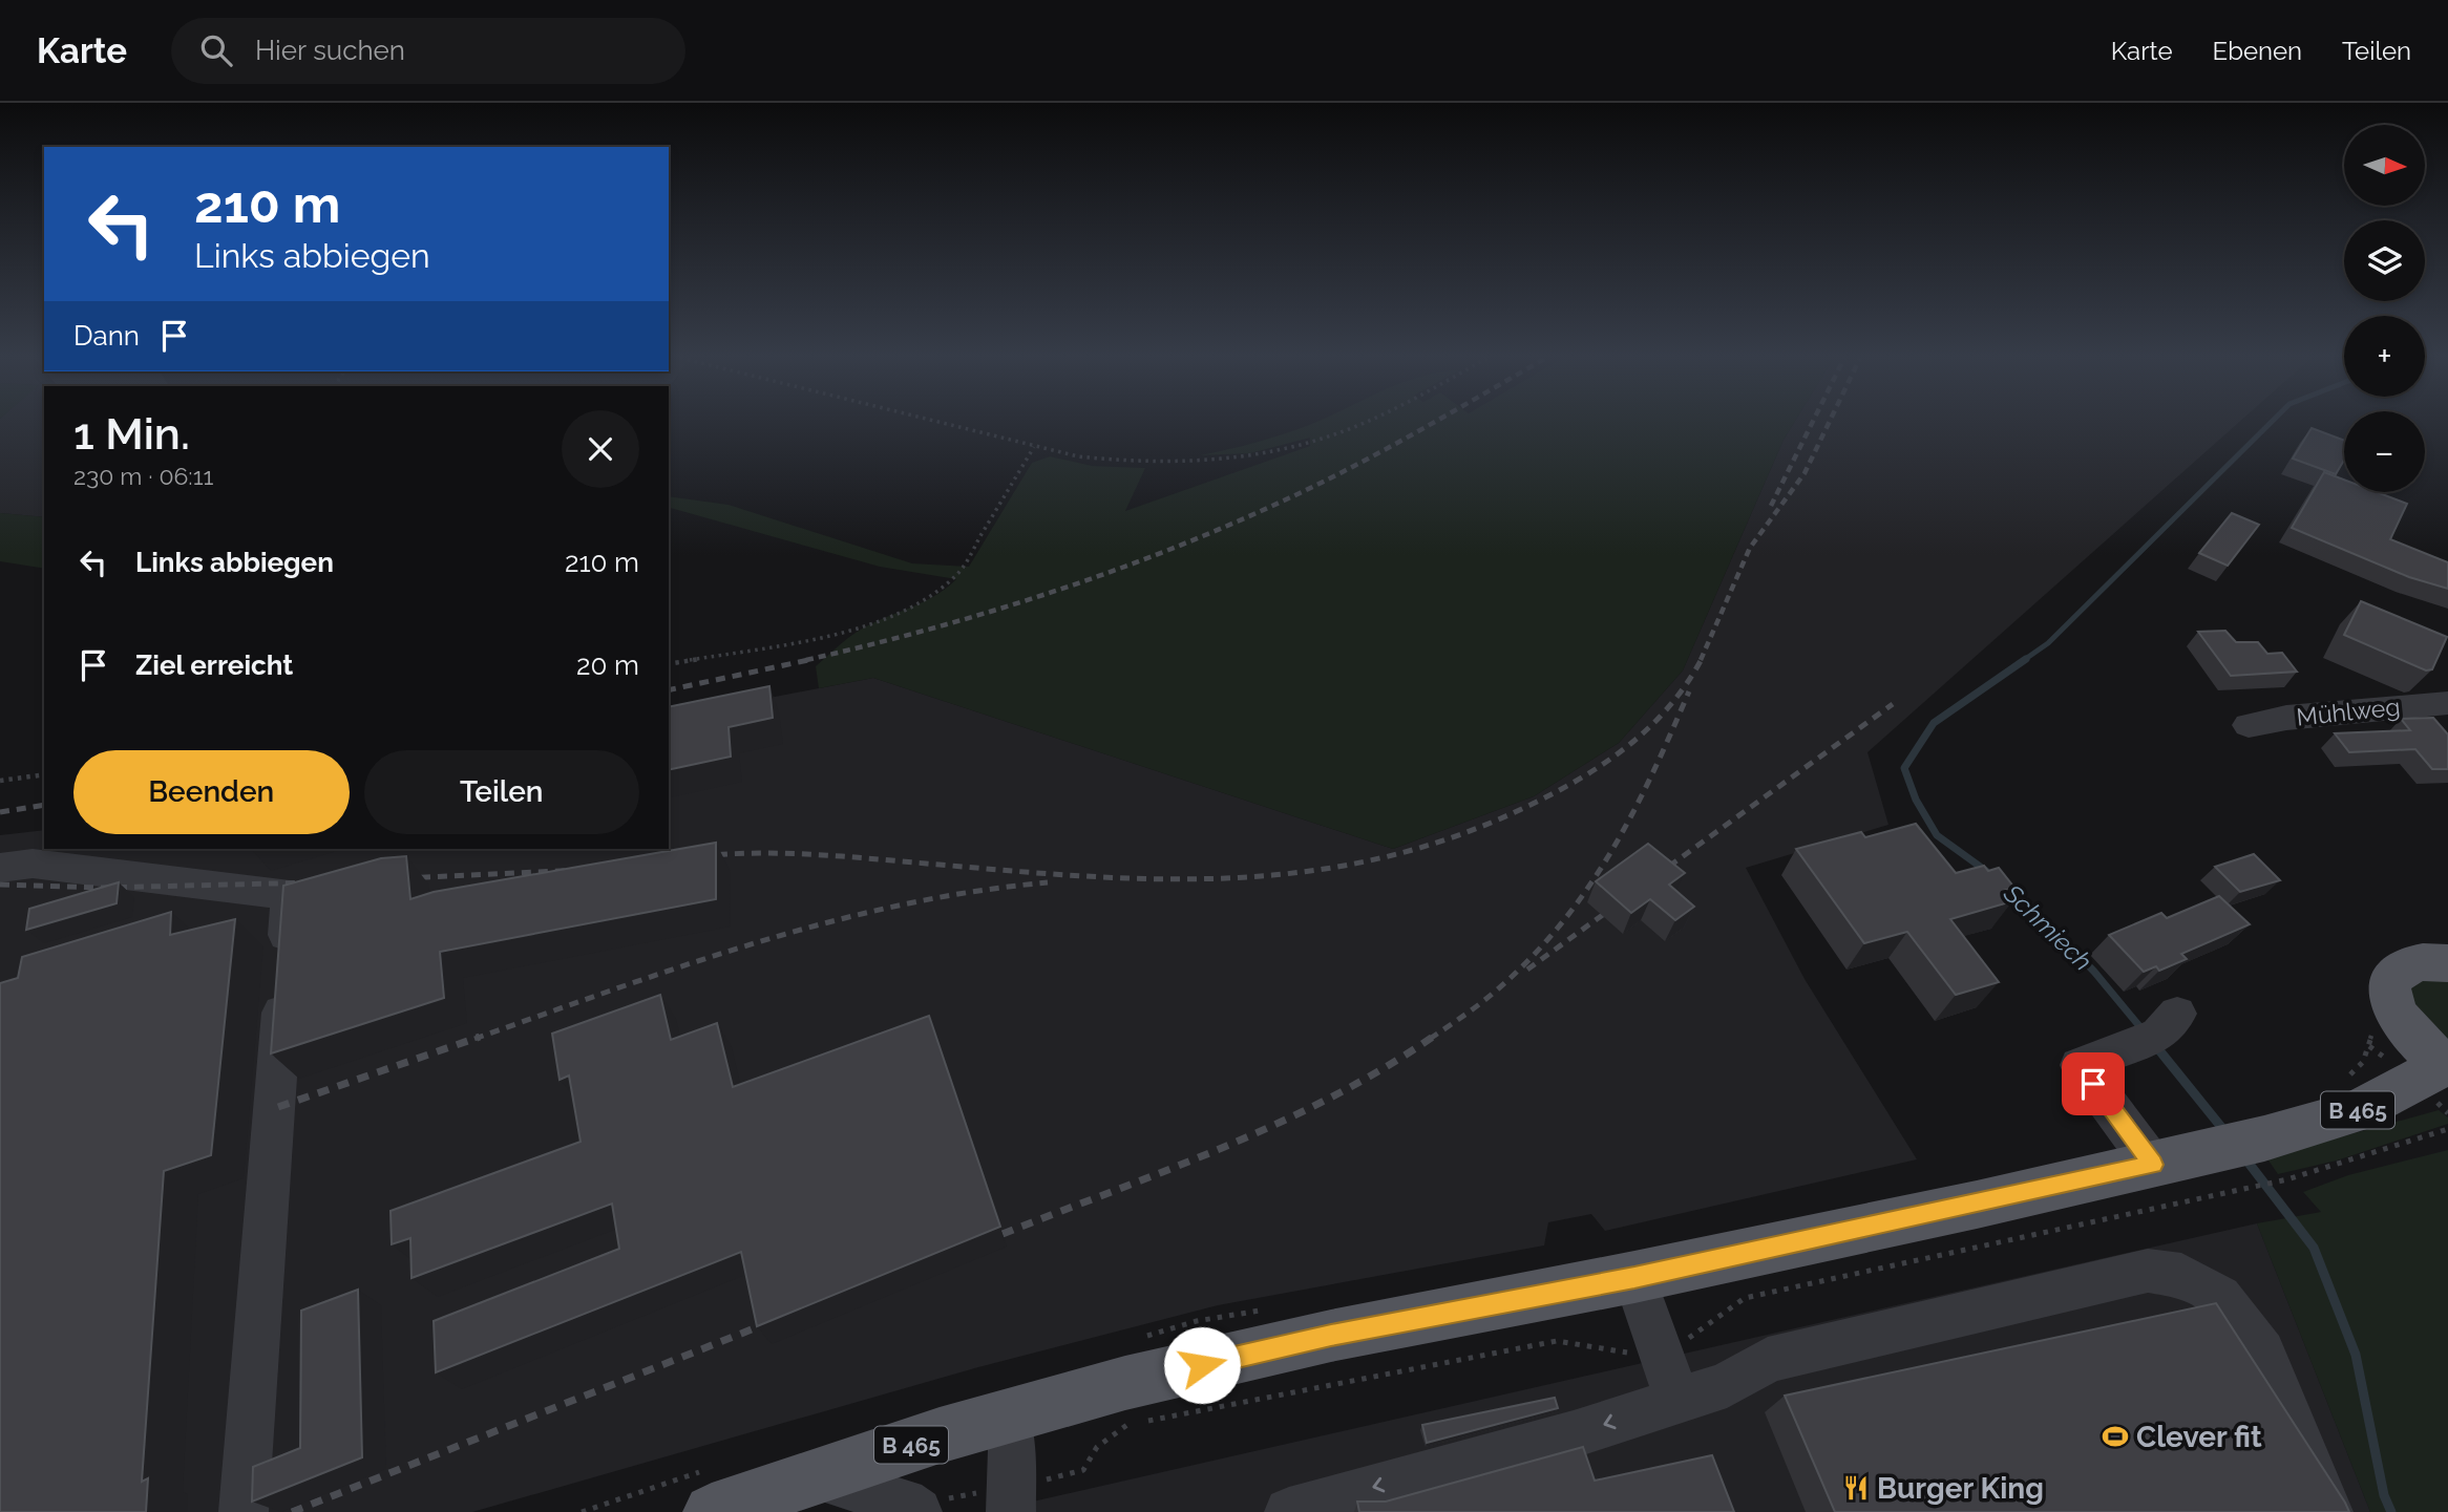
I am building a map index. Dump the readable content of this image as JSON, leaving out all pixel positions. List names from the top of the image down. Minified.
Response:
{"streets":{"main road":["B 465"],"street":["Mühlweg"]},"water":["Schmiech"],"places":{"sports":["Clever fit"],"restaurant":["Burger King"]},"north":"right","page":{"header":"Karte","search":"Hier suchen","nav":["Karte","Ebenen","Teilen"],"map_buttons":["+","−"],"turn":["210 m","Links abbiegen"],"then":"Dann","heading":["1 Min.","230 m · 06:11"],"list":[{"name":"Links abbiegen","value":"210 m"},{"name":"Ziel erreicht","value":"20 m"}],"buttons":["Beenden","Teilen"]}}
